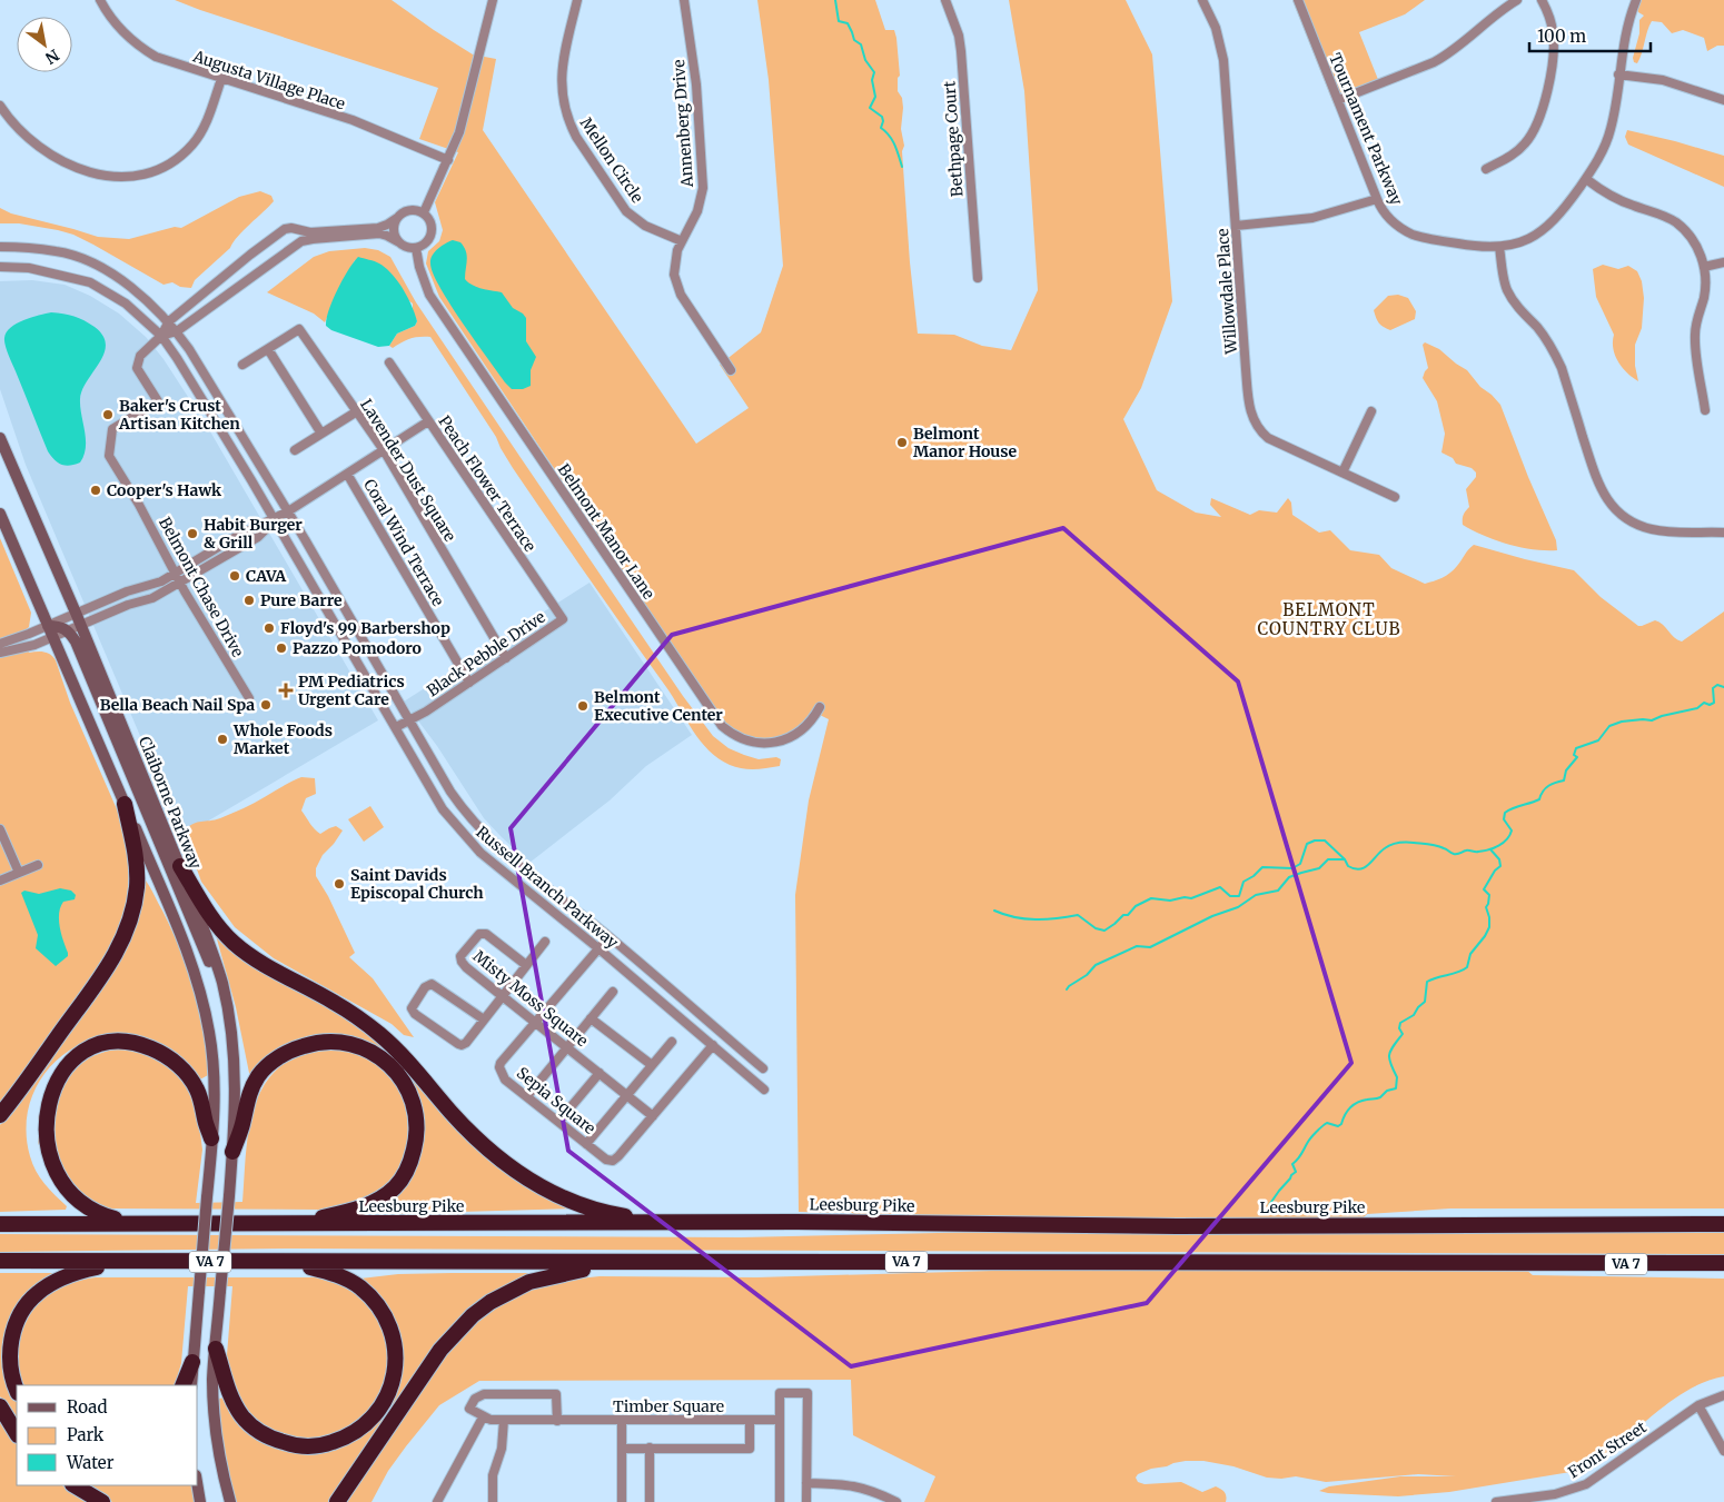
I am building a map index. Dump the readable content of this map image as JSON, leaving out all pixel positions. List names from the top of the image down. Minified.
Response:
{"streets":{"highway":["Leesburg Pike","VA 7"],"main road":["Claiborne Parkway"],"street":["Augusta Village Place","Annenberg Drive","Tournament Parkway","Bethpage Court","Mellon Circle","Willowdale Place","Lavender Dust Square","Peach Flower Terrace","Belmont Manor Lane","Coral Wind Terrace","Belmont Chase Drive","Black Pebble Drive","Russell Branch Parkway","Misty Moss Square","Sepia Square","Timber Square","Front Street"]},"crossings":[["Annenberg Drive","Mellon Circle"],["Lavender Dust Square","Black Pebble Drive"],["Peach Flower Terrace","Black Pebble Drive"],["Coral Wind Terrace","Black Pebble Drive"],["Belmont Chase Drive","Russell Branch Parkway"],["Black Pebble Drive","Russell Branch Parkway"],["Russell Branch Parkway","Sepia Square"],["Misty Moss Square","Sepia Square"]],"districts":["BELMONT COUNTRY CLUB"],"places":{"other":["Baker's Crust Artisan Kitchen","Belmont Manor House","Cooper's Hawk","Habit Burger & Grill","CAVA","Pure Barre","Floyd's 99 Barbershop","Pazzo Pomodoro","Bella Beach Nail Spa","Belmont Executive Center","Whole Foods Market","Saint Davids Episcopal Church"],"health":["PM Pediatrics Urgent Care"]},"legend":["Road","Park","Water"],"scale_bar":"100 m","north":"bottom right"}
